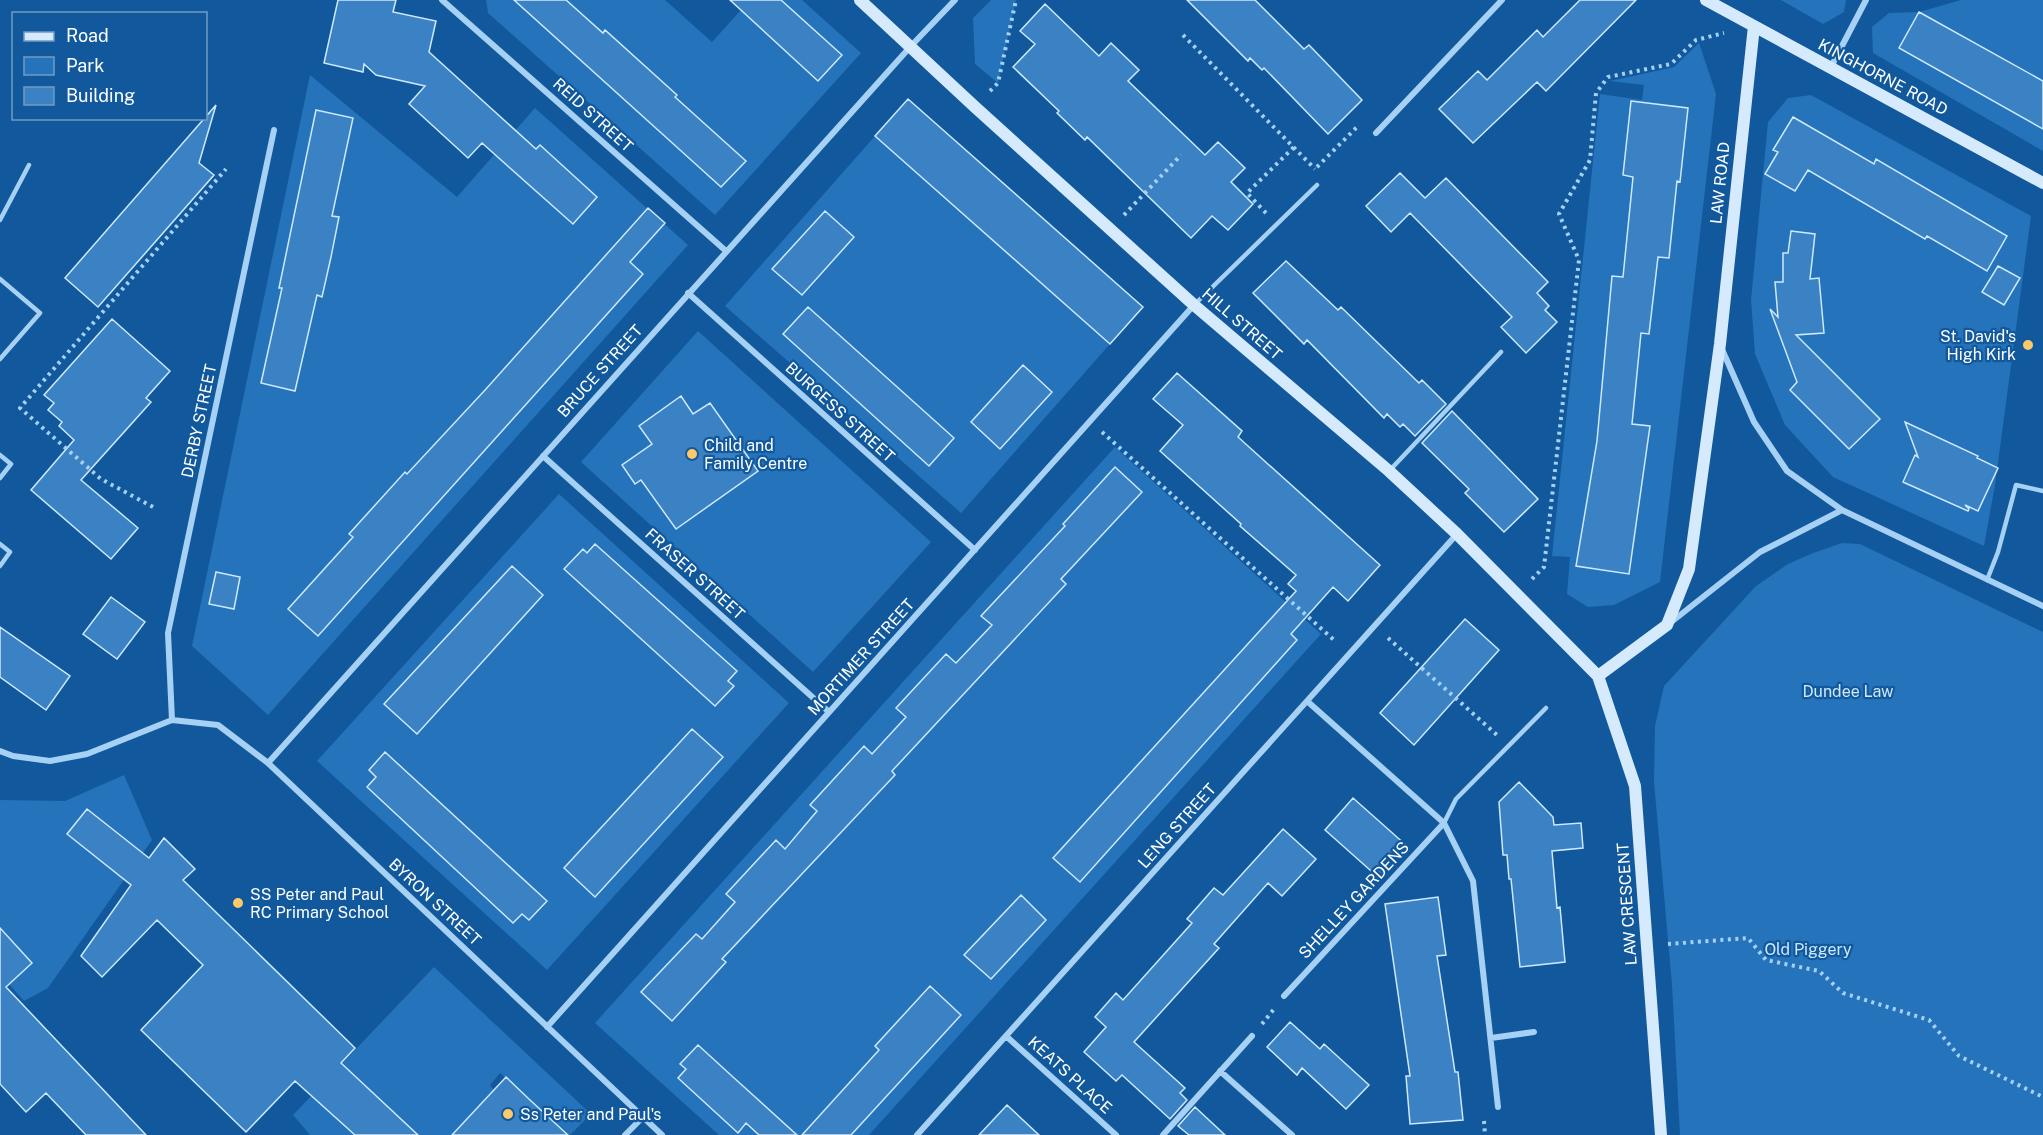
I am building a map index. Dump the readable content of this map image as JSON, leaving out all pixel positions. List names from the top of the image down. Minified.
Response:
{"streets":{"street":["KINGHORNE ROAD","REID STREET","LAW ROAD","HILL STREET","BRUCE STREET","BURGESS STREET","DERBY STREET","FRASER STREET","MORTIMER STREET","LENG STREET","SHELLEY GARDENS","BYRON STREET","LAW CRESCENT","KEATS PLACE"]},"crossings":[["KINGHORNE ROAD","LAW ROAD"],["REID STREET","BRUCE STREET"],["HILL STREET","BRUCE STREET"],["HILL STREET","MORTIMER STREET"],["HILL STREET","LENG STREET"],["HILL STREET","LAW CRESCENT"],["BRUCE STREET","BURGESS STREET"],["BRUCE STREET","FRASER STREET"],["BRUCE STREET","BYRON STREET"],["BURGESS STREET","MORTIMER STREET"],["DERBY STREET","BYRON STREET"],["FRASER STREET","MORTIMER STREET"],["MORTIMER STREET","BYRON STREET"],["LENG STREET","KEATS PLACE"]],"parks":["Dundee Law","Old Piggery"],"places":["St. David's High Kirk","Child and Family Centre","SS Peter and Paul RC Primary School","Ss Peter and Paul's"],"legend":["Road","Park","Building"]}
